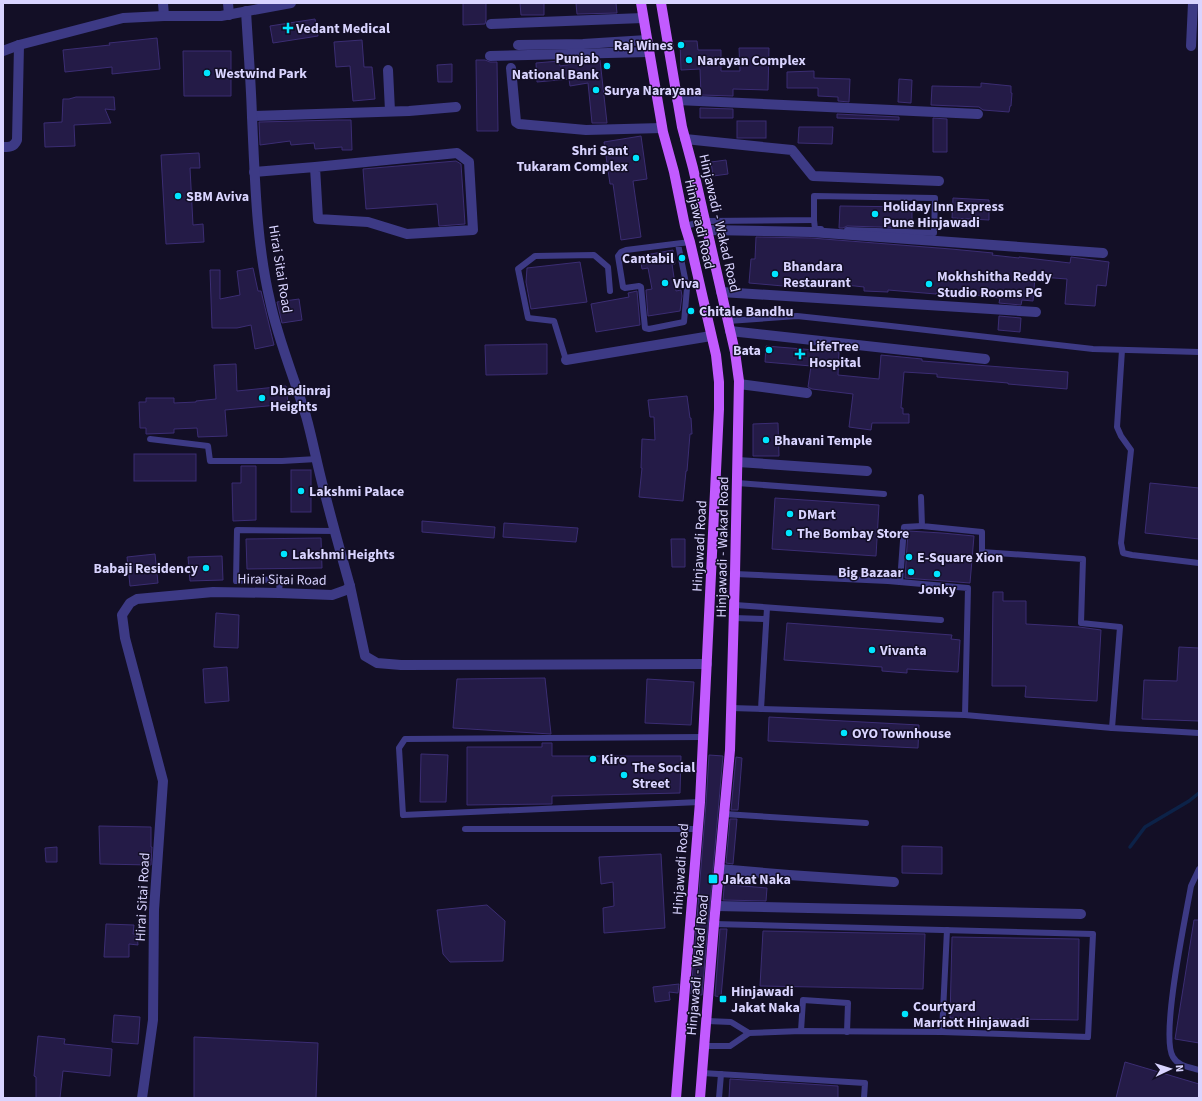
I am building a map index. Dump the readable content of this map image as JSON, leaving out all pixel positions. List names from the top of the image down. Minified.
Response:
{"streets":{"main road":["Hinjawadi - Wakad Road","Hinjawadi Road"],"street":["Hirai Sitai Road"]},"places":{"health":["Vedant Medical","LifeTree Hospital"],"other":["Raj Wines","Narayan Complex","Punjab National Bank","Westwind Park","Surya Narayana","Shri Sant Tukaram Complex","SBM Aviva","Holiday Inn Express Pune Hinjawadi","Cantabil","Bhandara Restaurant","Viva","Mokhshitha Reddy Studio Rooms PG","Chitale Bandhu","Bata","Dhadinraj Heights","Bhavani Temple","Lakshmi Palace","DMart","The Bombay Store","Lakshmi Heights","E-Square Xion","Babaji Residency","Big Bazaar","Jonky","Vivanta","OYO Townhouse","Kiro","The Social Street","Courtyard Marriott Hinjawadi"],"transit":["Jakat Naka","Hinjawadi Jakat Naka"]},"north":"right"}
